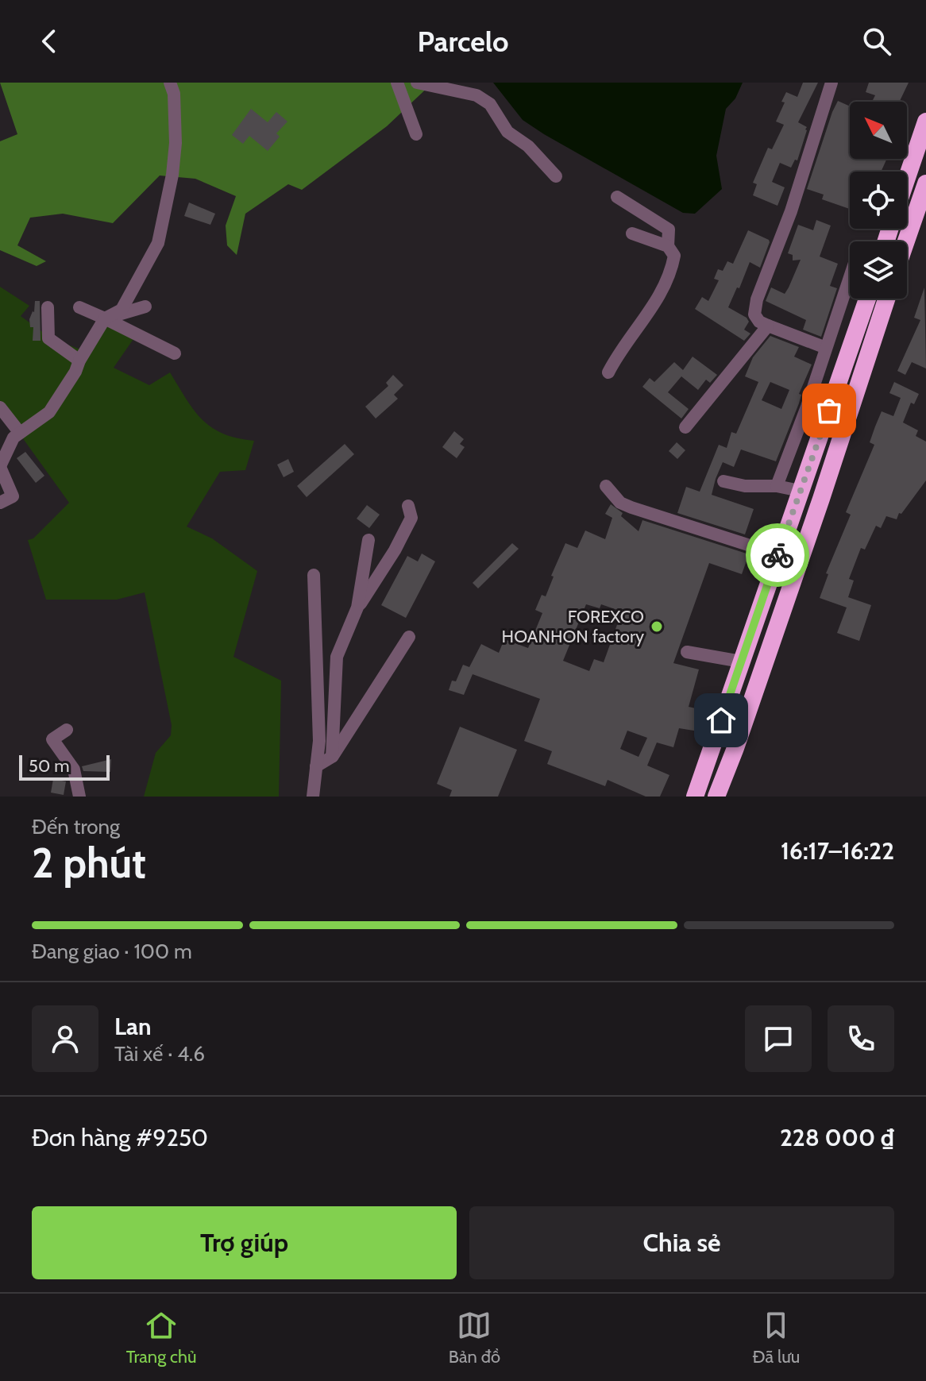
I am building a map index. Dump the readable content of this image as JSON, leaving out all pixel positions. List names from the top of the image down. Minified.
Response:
{"places":["FOREXCO HOANHON factory"],"scale_bar":"50 m","north":"top left","page":{"header":"Parcelo","scale":"50 m","heading":["2 phút","Đến trong","16:17–16:22"],"panel":["Lan","Tài xế · 4.6","Đơn hàng #9250","228 000 ₫"],"bar":"Đang giao · 100 m","buttons":["Trợ giúp","Chia sẻ"],"tabs":["Trang chủ","Bản đồ","Đã lưu"]}}
